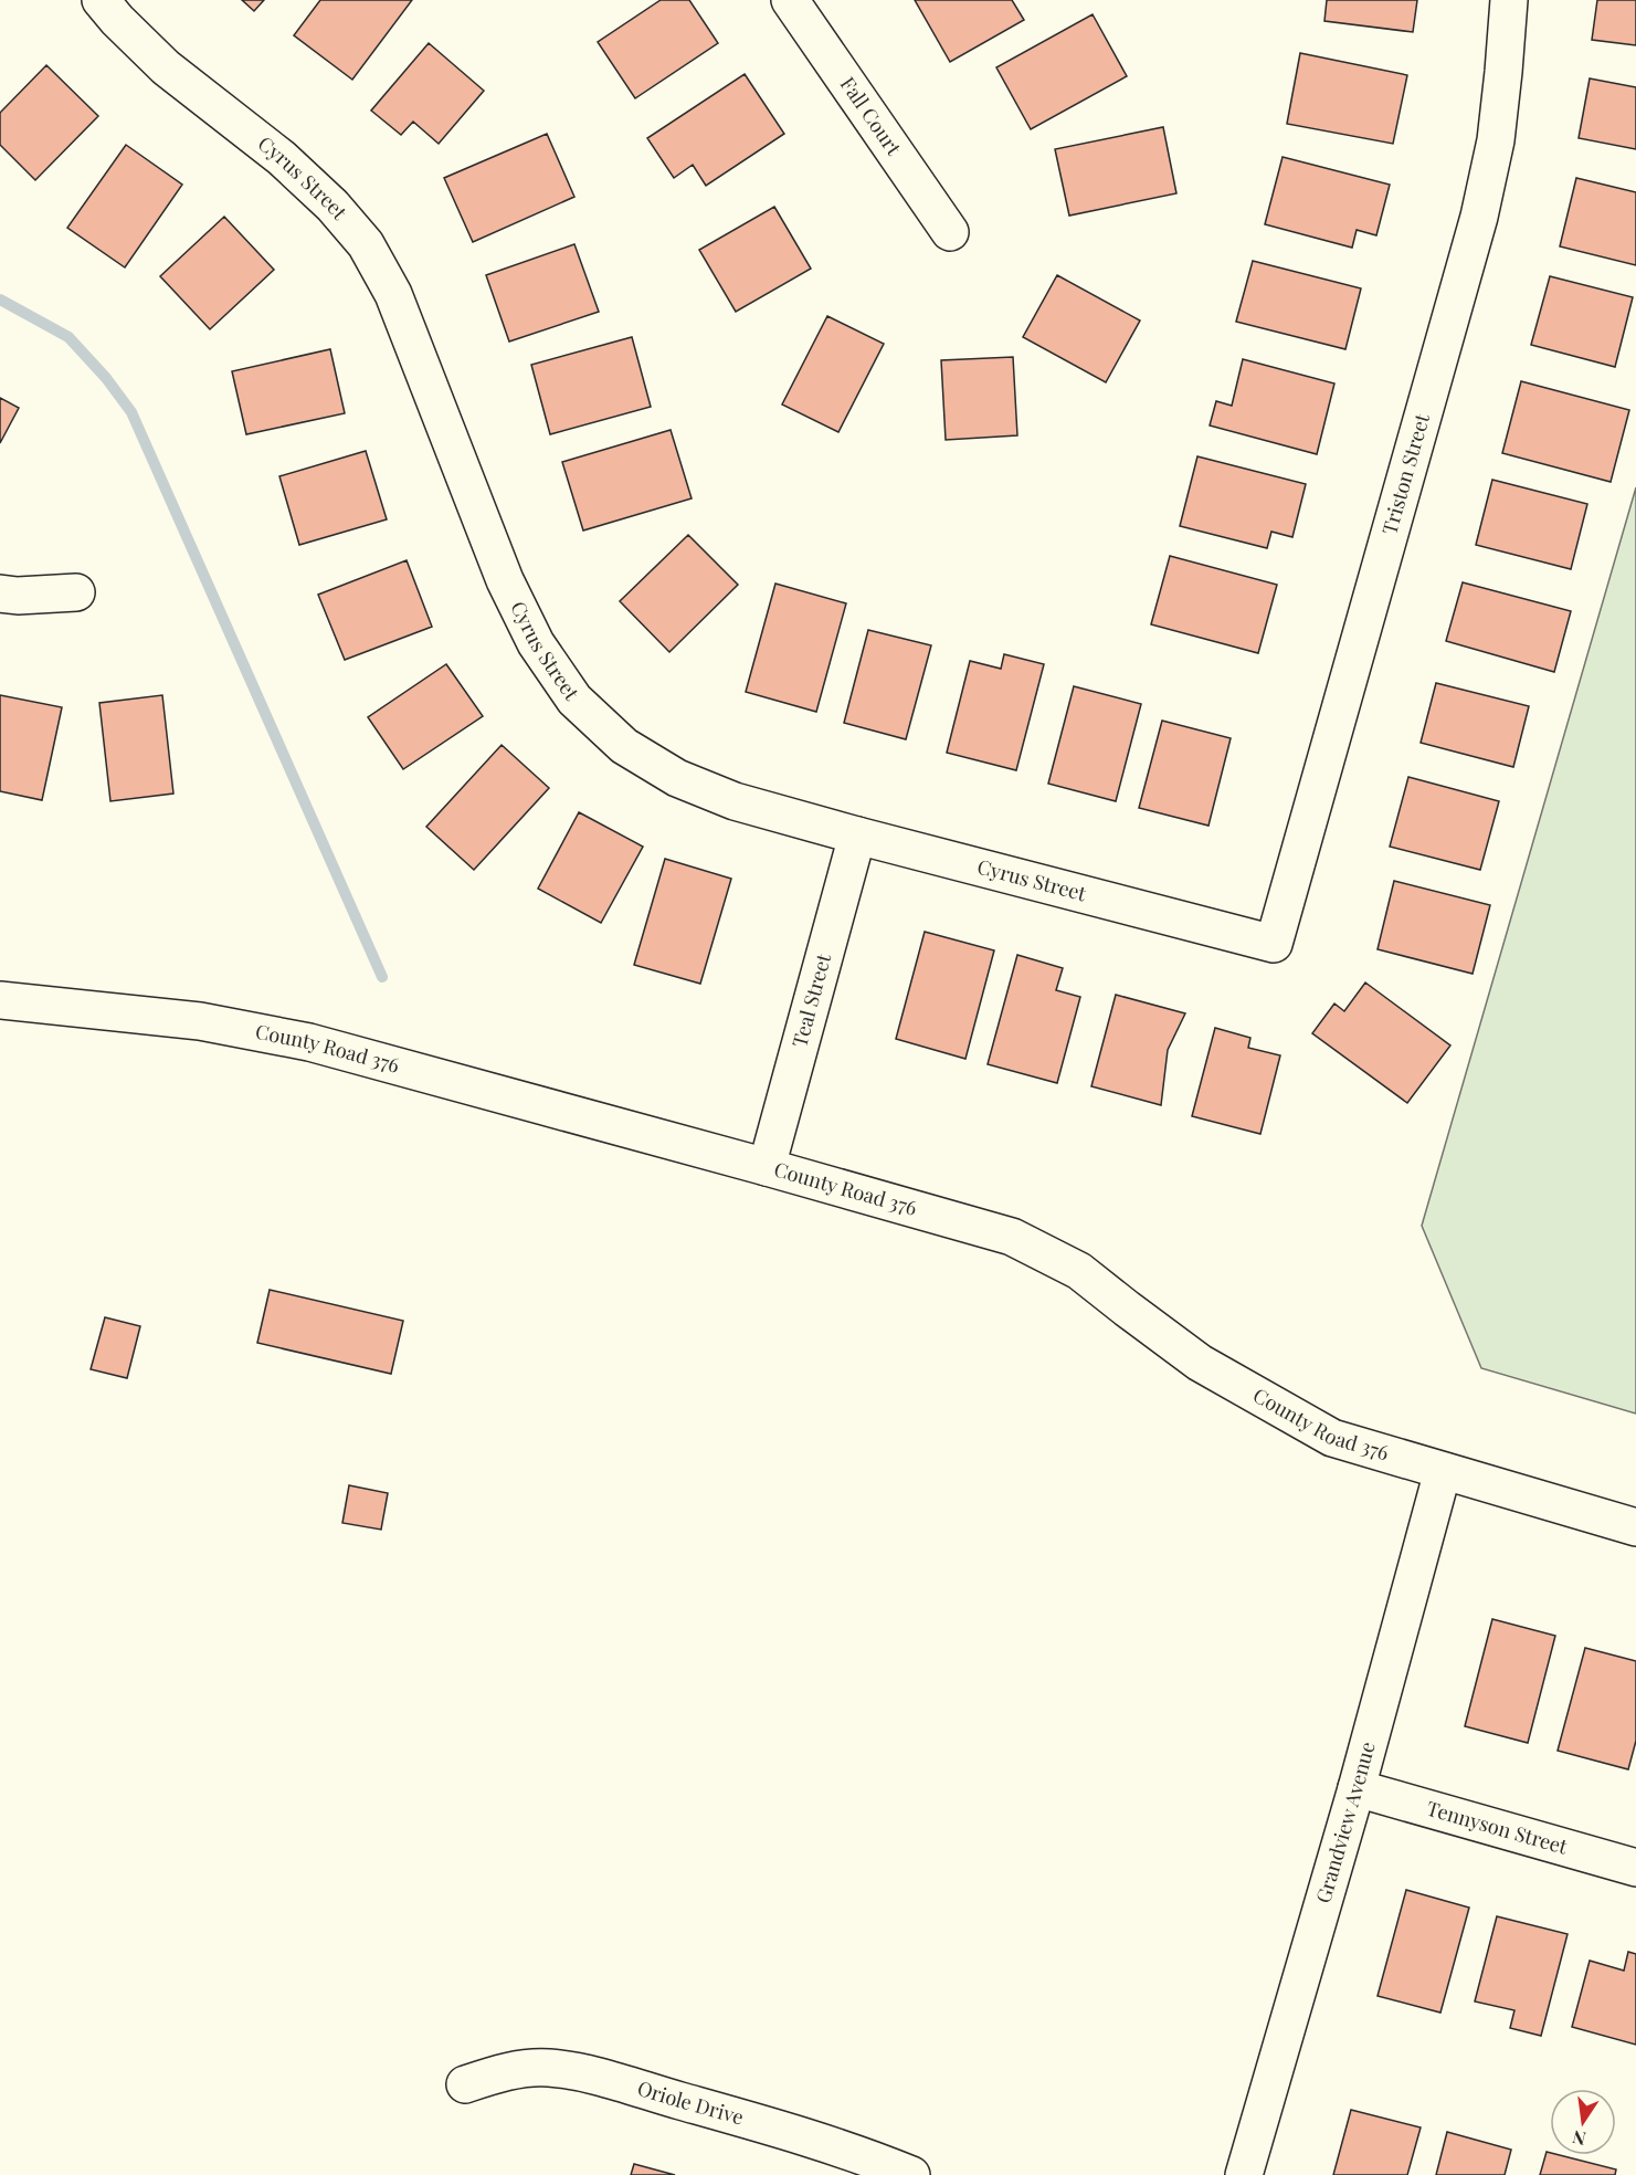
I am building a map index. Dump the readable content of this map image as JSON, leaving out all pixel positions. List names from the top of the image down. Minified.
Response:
{"streets":{"street":["Fall Court","Cyrus Street","Triston Street","Teal Street","County Road 376","Grandview Avenue","Tennyson Street","Oriole Drive"]},"crossings":[["Cyrus Street","Triston Street"],["Cyrus Street","Teal Street"],["Teal Street","County Road 376"],["County Road 376","Grandview Avenue"],["Grandview Avenue","Tennyson Street"]],"north":"bottom"}
